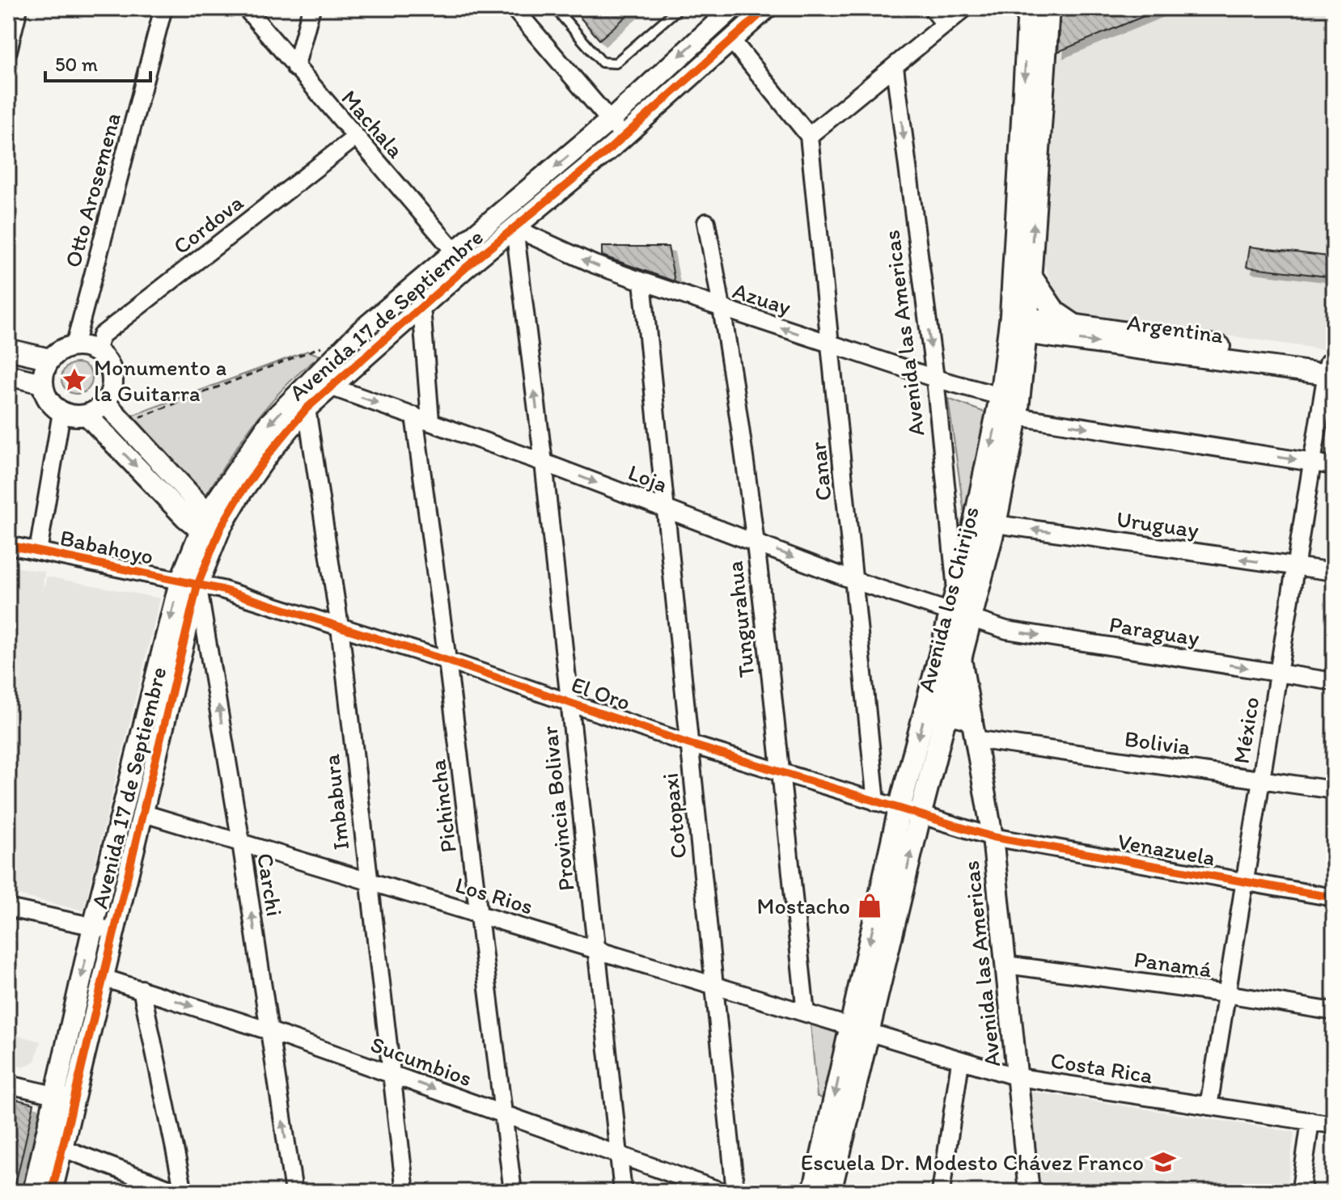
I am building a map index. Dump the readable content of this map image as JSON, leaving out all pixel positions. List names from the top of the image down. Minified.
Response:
{"streets":{"main road":["Avenida los Chirijos"],"street":["Machala","Otto Arosemena","Cordova","Azuay","Avenida 17 de Septiembre","Argentina","Avenida las Americas","Canar","Loja","Uruguay","Babahoyo","Tungurahua","Paraguay","El Oro","México","Bolivia","Imbabura","Pichincha","Provincia Bolivar","Cotopaxi","Venazuela","Carchi","Los Rios","Panamá","Sucumbios","Costa Rica"]},"crossings":[["Machala","Cordova"],["Machala","Avenida 17 de Septiembre"],["Otto Arosemena","Cordova"],["Azuay","Avenida 17 de Septiembre"],["Azuay","Avenida las Americas"],["Azuay","Canar"],["Azuay","Avenida los Chirijos"],["Azuay","Tungurahua"],["Azuay","México"],["Azuay","Provincia Bolivar"],["Azuay","Cotopaxi"],["Avenida 17 de Septiembre","Loja"],["Avenida 17 de Septiembre","Babahoyo"],["Avenida 17 de Septiembre","El Oro"],["Avenida 17 de Septiembre","Imbabura"],["Avenida 17 de Septiembre","Provincia Bolivar"],["Avenida 17 de Septiembre","Carchi"],["Avenida 17 de Septiembre","Los Rios"],["Avenida 17 de Septiembre","Sucumbios"],["Argentina","Avenida los Chirijos"],["Argentina","México"],["Avenida las Americas","Loja"],["Avenida las Americas","Avenida los Chirijos"],["Avenida las Americas","Paraguay"],["Avenida las Americas","El Oro"],["Avenida las Americas","Bolivia"],["Avenida las Americas","Venazuela"],["Avenida las Americas","Panamá"],["Avenida las Americas","Costa Rica"],["Canar","Loja"],["Canar","El Oro"],["Loja","Avenida los Chirijos"],["Loja","Tungurahua"],["Loja","Paraguay"],["Loja","Pichincha"],["Loja","Provincia Bolivar"],["Loja","Cotopaxi"],["Uruguay","Avenida los Chirijos"],["Uruguay","México"],["Babahoyo","El Oro"],["Babahoyo","Carchi"],["Avenida los Chirijos","Paraguay"],["Avenida los Chirijos","El Oro"],["Avenida los Chirijos","Los Rios"],["Avenida los Chirijos","Costa Rica"],["Tungurahua","El Oro"],["Tungurahua","Los Rios"],["Paraguay","México"],["El Oro","Imbabura"],["El Oro","Pichincha"],["El Oro","Provincia Bolivar"],["El Oro","Cotopaxi"],["El Oro","Venazuela"],["El Oro","Carchi"],["México","Bolivia"],["México","Venazuela"],["México","Panamá"],["México","Costa Rica"],["Imbabura","Los Rios"],["Imbabura","Sucumbios"],["Pichincha","Los Rios"],["Pichincha","Sucumbios"],["Provincia Bolivar","Los Rios"],["Provincia Bolivar","Sucumbios"],["Cotopaxi","Los Rios"],["Carchi","Los Rios"],["Carchi","Sucumbios"],["Los Rios","Costa Rica"]],"one_way":["Loja","Uruguay","Paraguay","Sucumbios"],"places":{"place":["Monumento a la Guitarra"],"shop":["Mostacho"],"school or university":["Escuela Dr. Modesto Chávez Franco"]},"scale_bar":"50 m"}
